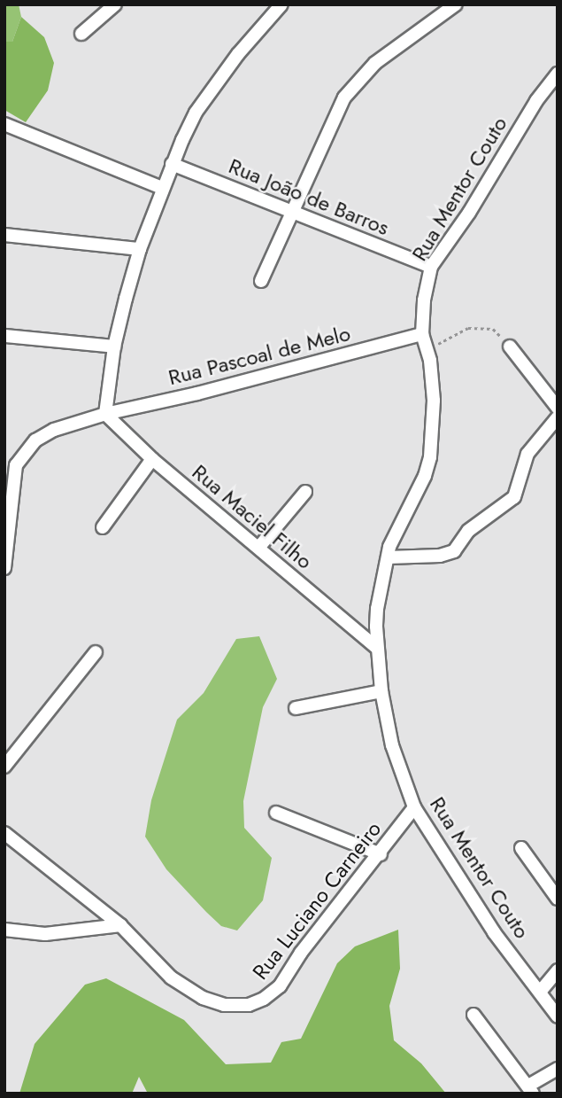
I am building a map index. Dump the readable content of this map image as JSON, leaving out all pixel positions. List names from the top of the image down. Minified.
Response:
{"streets":{"street":["Rua Mentor Couto","Rua João de Barros","Rua Pascoal de Melo","Rua Maciel Filho","Rua Luciano Carneiro"]},"crossings":[["Rua Mentor Couto","Rua João de Barros"],["Rua Mentor Couto","Rua Pascoal de Melo"],["Rua Mentor Couto","Rua Maciel Filho"],["Rua Mentor Couto","Rua Luciano Carneiro"],["Rua Pascoal de Melo","Rua Maciel Filho"]]}
